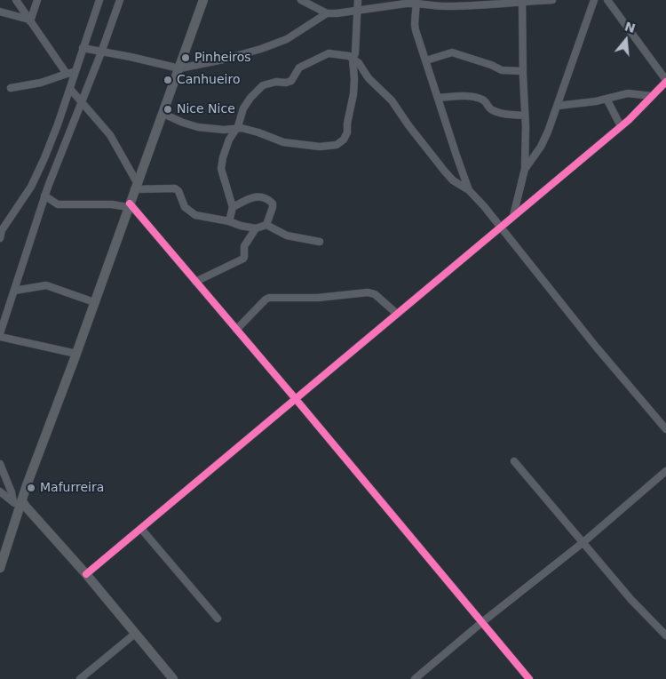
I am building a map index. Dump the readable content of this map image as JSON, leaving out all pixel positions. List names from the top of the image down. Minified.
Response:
{"places":["Pinheiros","Canhueiro","Nice Nice","Mafurreira"],"north":"top"}
